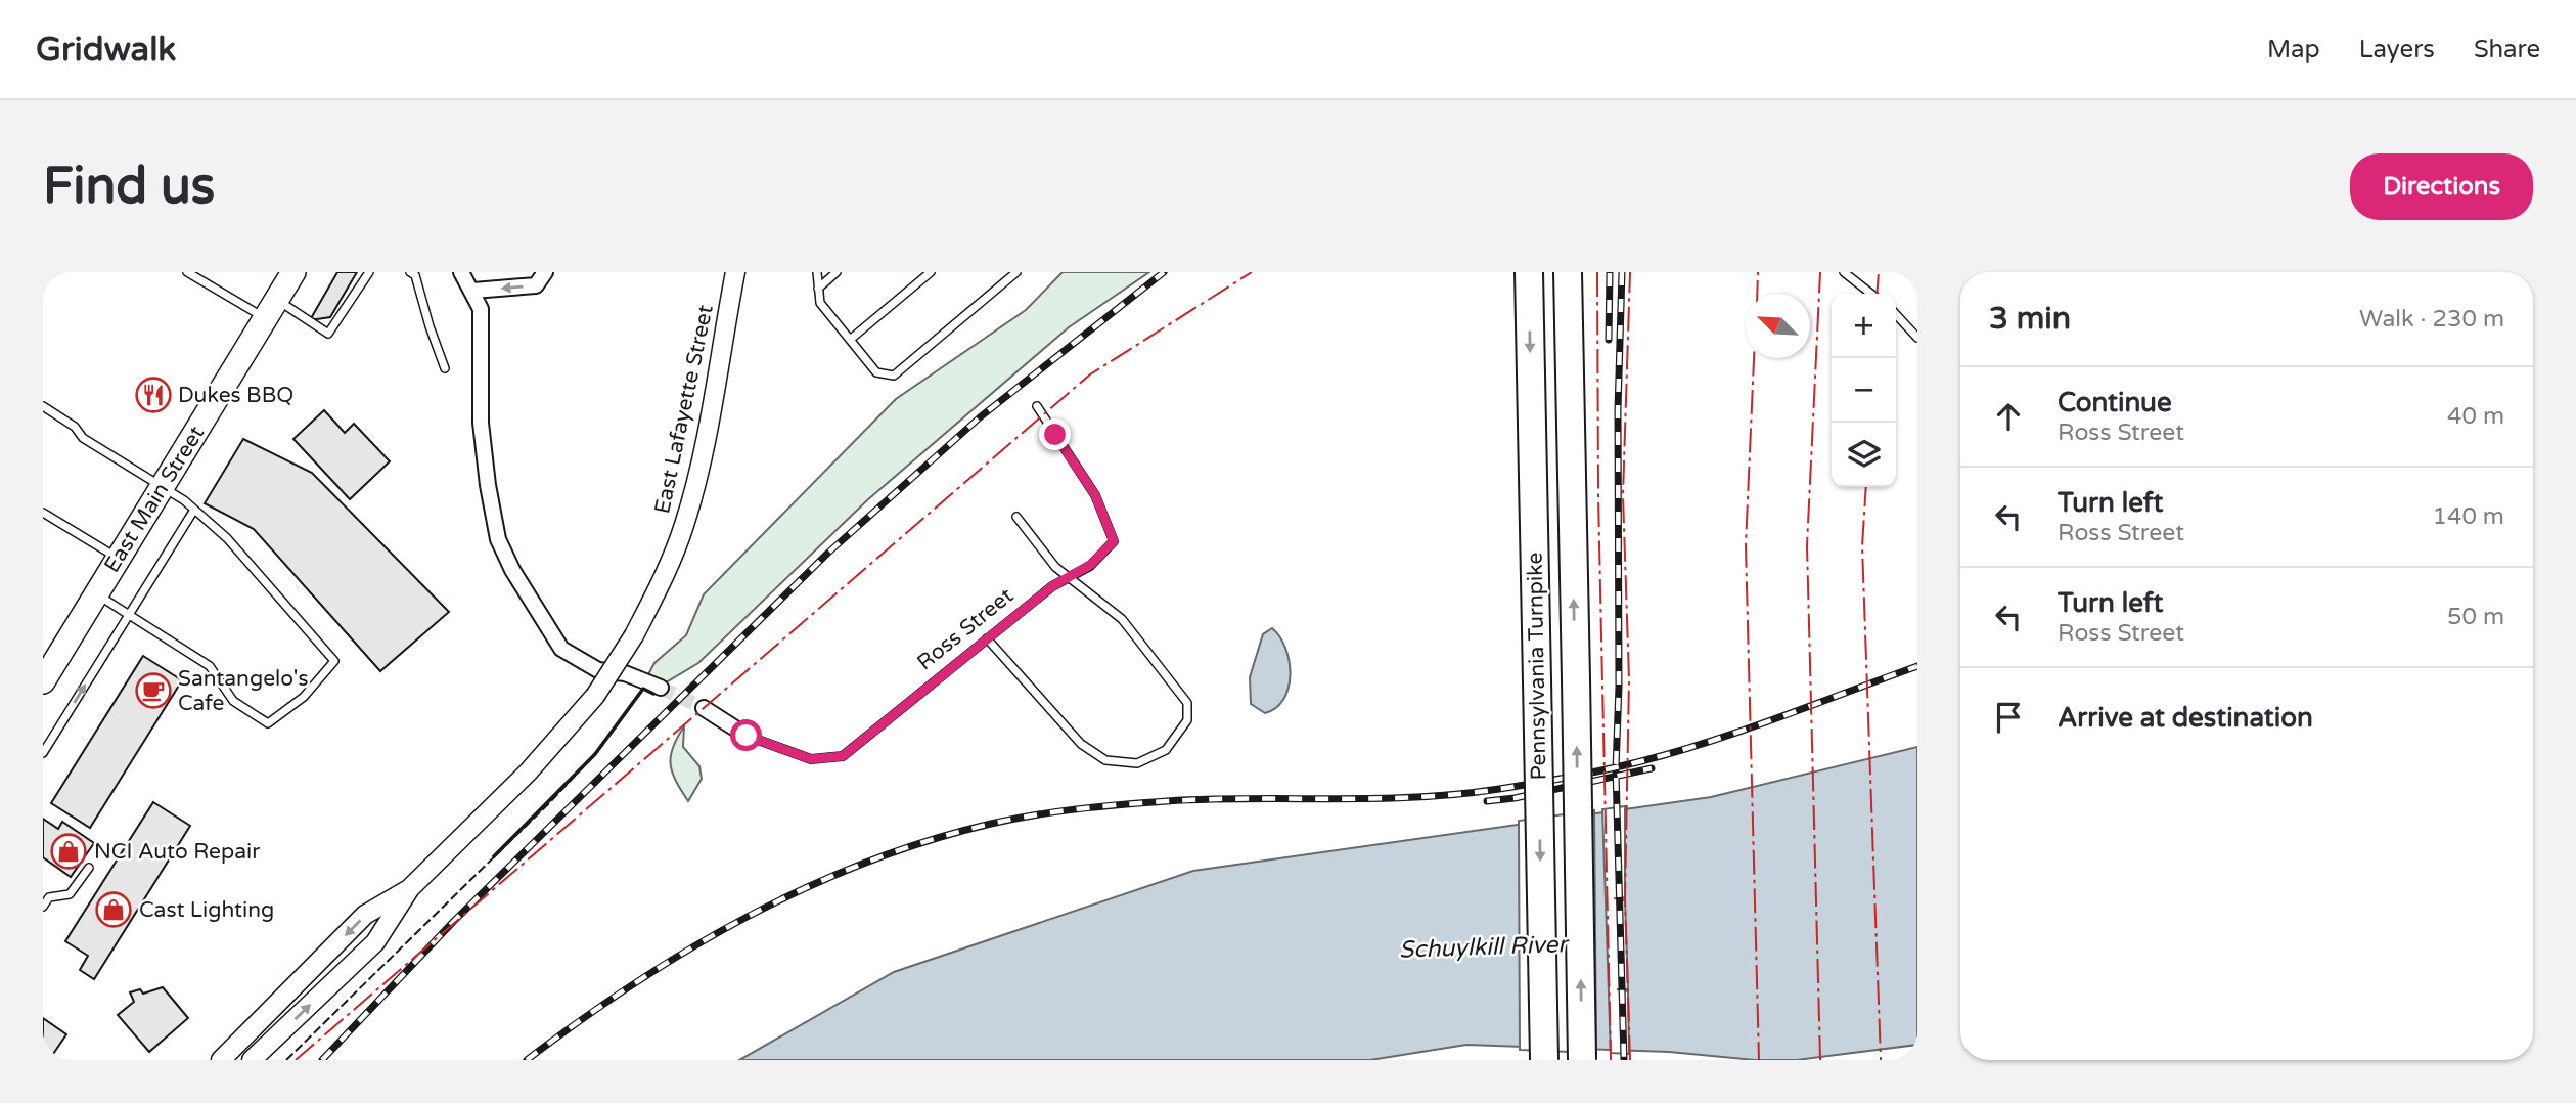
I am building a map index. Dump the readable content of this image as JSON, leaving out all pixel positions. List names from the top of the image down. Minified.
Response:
{"streets":{"highway":["Pennsylvania Turnpike"],"main road":["East Main Street"],"street":["East Lafayette Street","Ross Street"]},"water":["Schuylkill River"],"places":{"restaurant":["Dukes BBQ"],"cafe":["Santangelo's Cafe"],"shop":["NCI Auto Repair","Cast Lighting"]},"north":"top left","page":{"header":"Gridwalk","nav":["Map","Layers","Share"],"buttons":"Directions","title":"Find us","heading":["3 min","Walk · 230 m"],"map_buttons":["+","−"],"list":[["Continue","Ross Street","40 m"],["Turn left","Ross Street","140 m"],["Turn left","Ross Street","50 m"],"Arrive at destination"]}}
